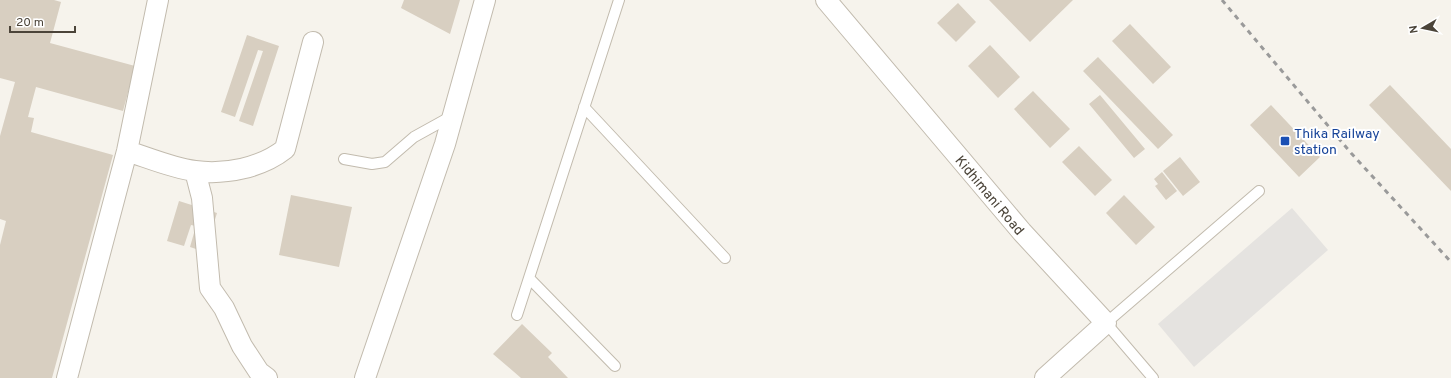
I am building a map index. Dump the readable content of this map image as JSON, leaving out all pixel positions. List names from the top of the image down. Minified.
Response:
{"streets":{"street":["Kidhimani Road"]},"places":{"transit":["Thika Railway station"]},"scale_bar":"20 m","north":"left"}
